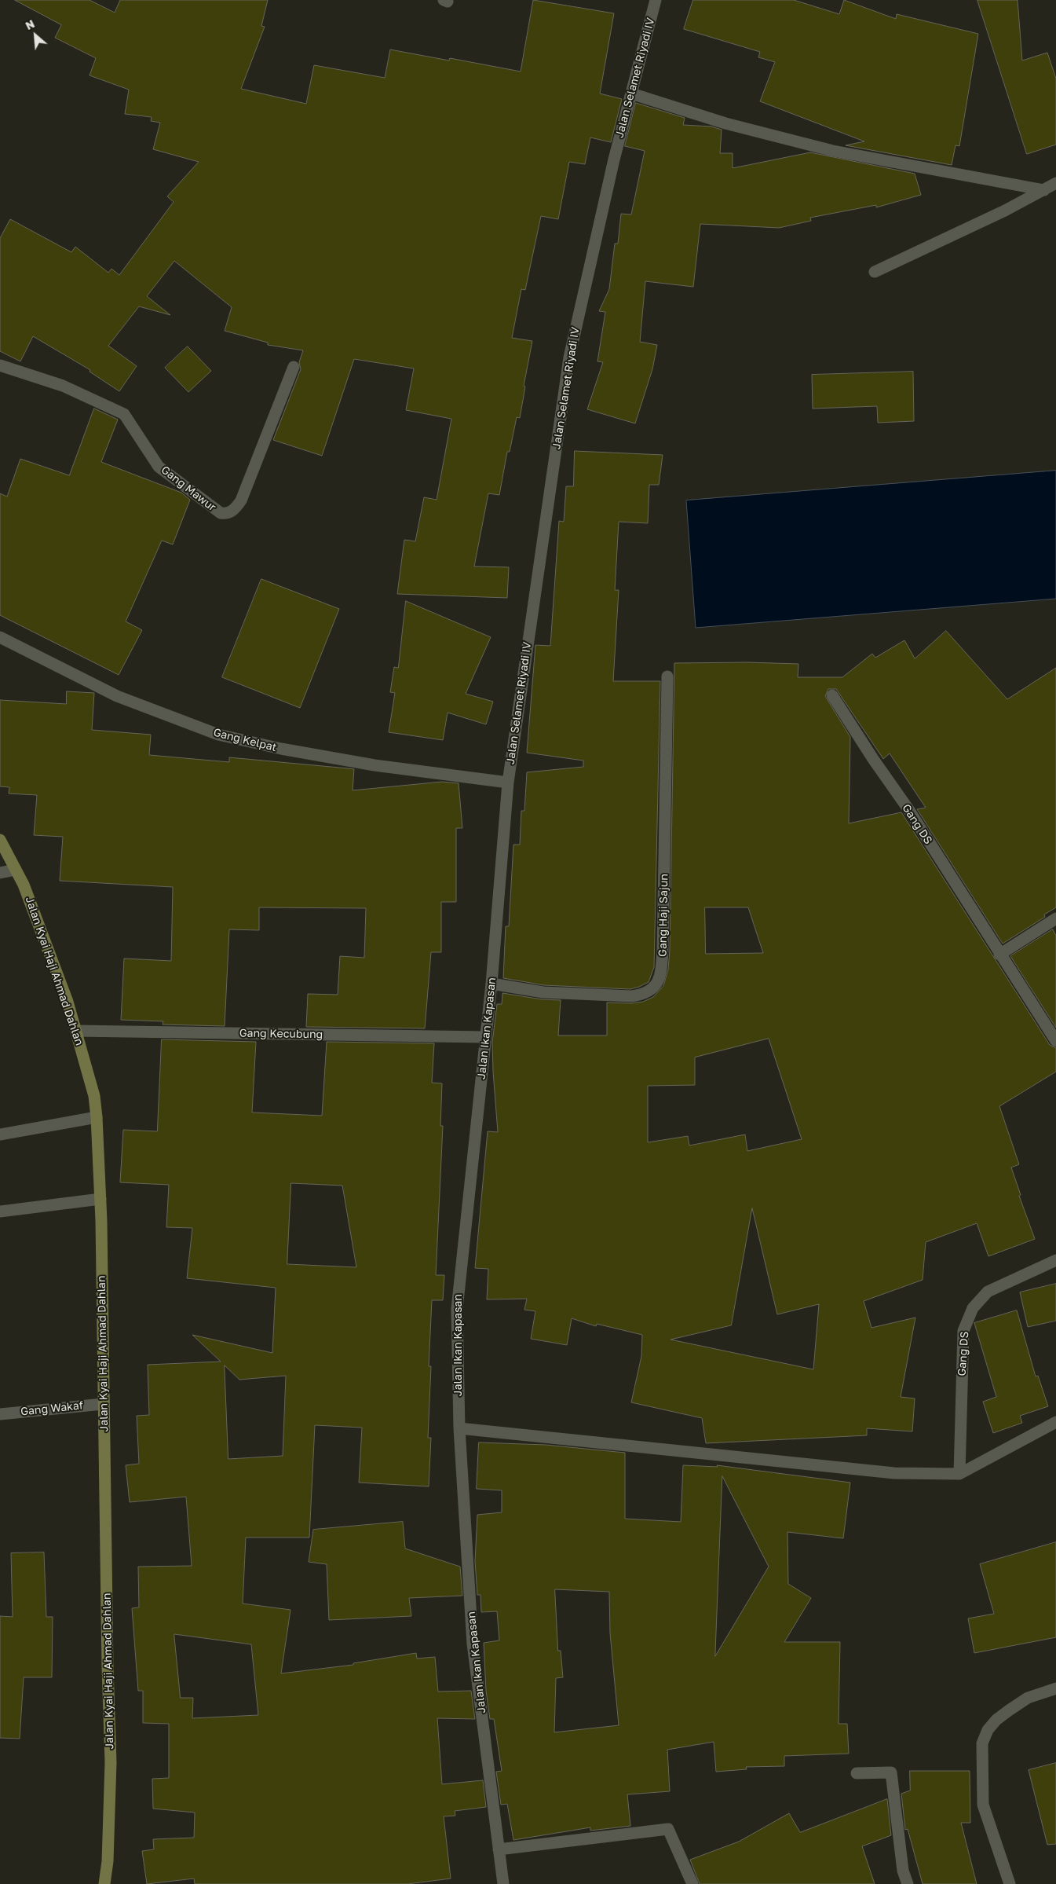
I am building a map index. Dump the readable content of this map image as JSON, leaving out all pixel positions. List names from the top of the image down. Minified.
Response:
{"streets":{"main road":["Jalan Kyai Haji Ahmad Dahlan"],"street":["Jalan Selamet Riyadi IV","Gang Mawur","Gang Kelpat","Gang DS","Gang Haji Sajun","Jalan Ikan Kapasan","Gang Kecubung","Gang Wakaf"]},"crossings":[["Jalan Selamet Riyadi IV","Gang Kelpat"],["Jalan Selamet Riyadi IV","Jalan Ikan Kapasan"],["Gang Kelpat","Jalan Ikan Kapasan"],["Gang Haji Sajun","Jalan Ikan Kapasan"],["Jalan Kyai Haji Ahmad Dahlan","Gang Kecubung"],["Jalan Kyai Haji Ahmad Dahlan","Gang Wakaf"],["Jalan Ikan Kapasan","Gang Kecubung"]],"north":"top left"}
